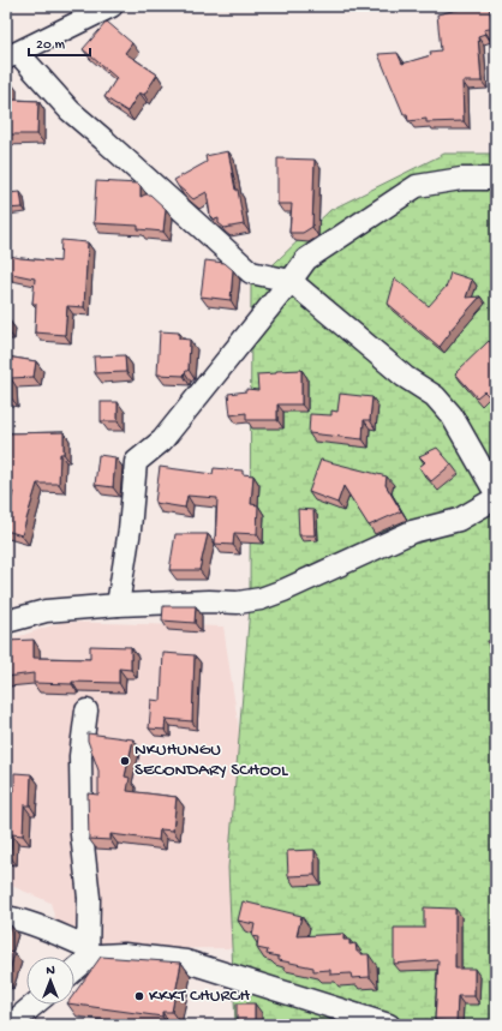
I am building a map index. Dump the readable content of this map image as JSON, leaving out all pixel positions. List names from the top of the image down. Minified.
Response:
{"places":["NKUHUNGU SECONDARY SCHOOL","KKKT CHURCH"],"scale_bar":"20 m","north":"top"}
